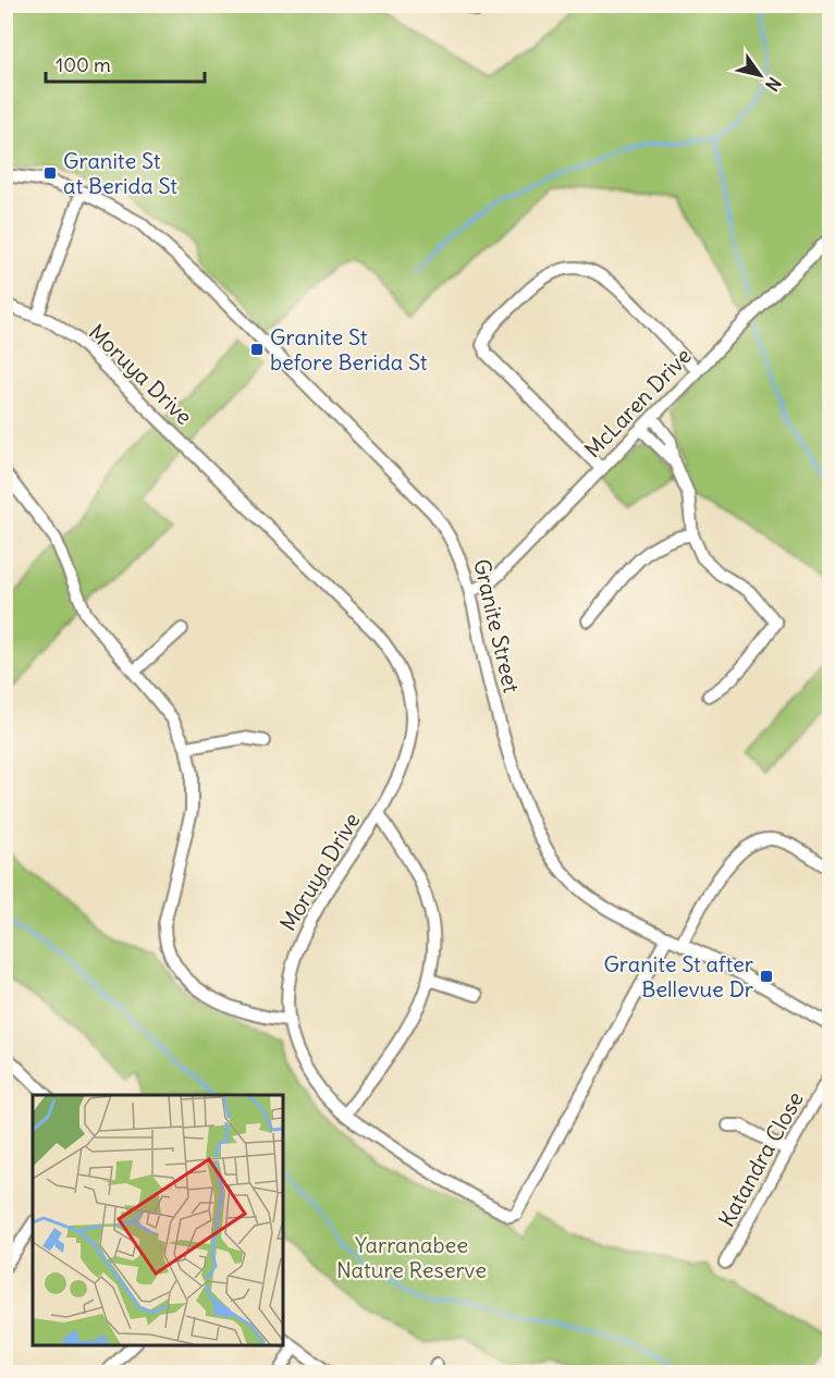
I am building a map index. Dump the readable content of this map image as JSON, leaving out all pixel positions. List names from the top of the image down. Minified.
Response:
{"streets":{"street":["Moruya Drive","McLaren Drive","Granite Street","Katandra Close"]},"crossings":[["Moruya Drive","Granite Street"],["McLaren Drive","Granite Street"]],"parks":["Yarranabee Nature Reserve"],"places":{"transit":["Granite St at Berida St","Granite St before Berida St","Granite St after Bellevue Dr"]},"scale_bar":"100 m","north":"bottom right"}
